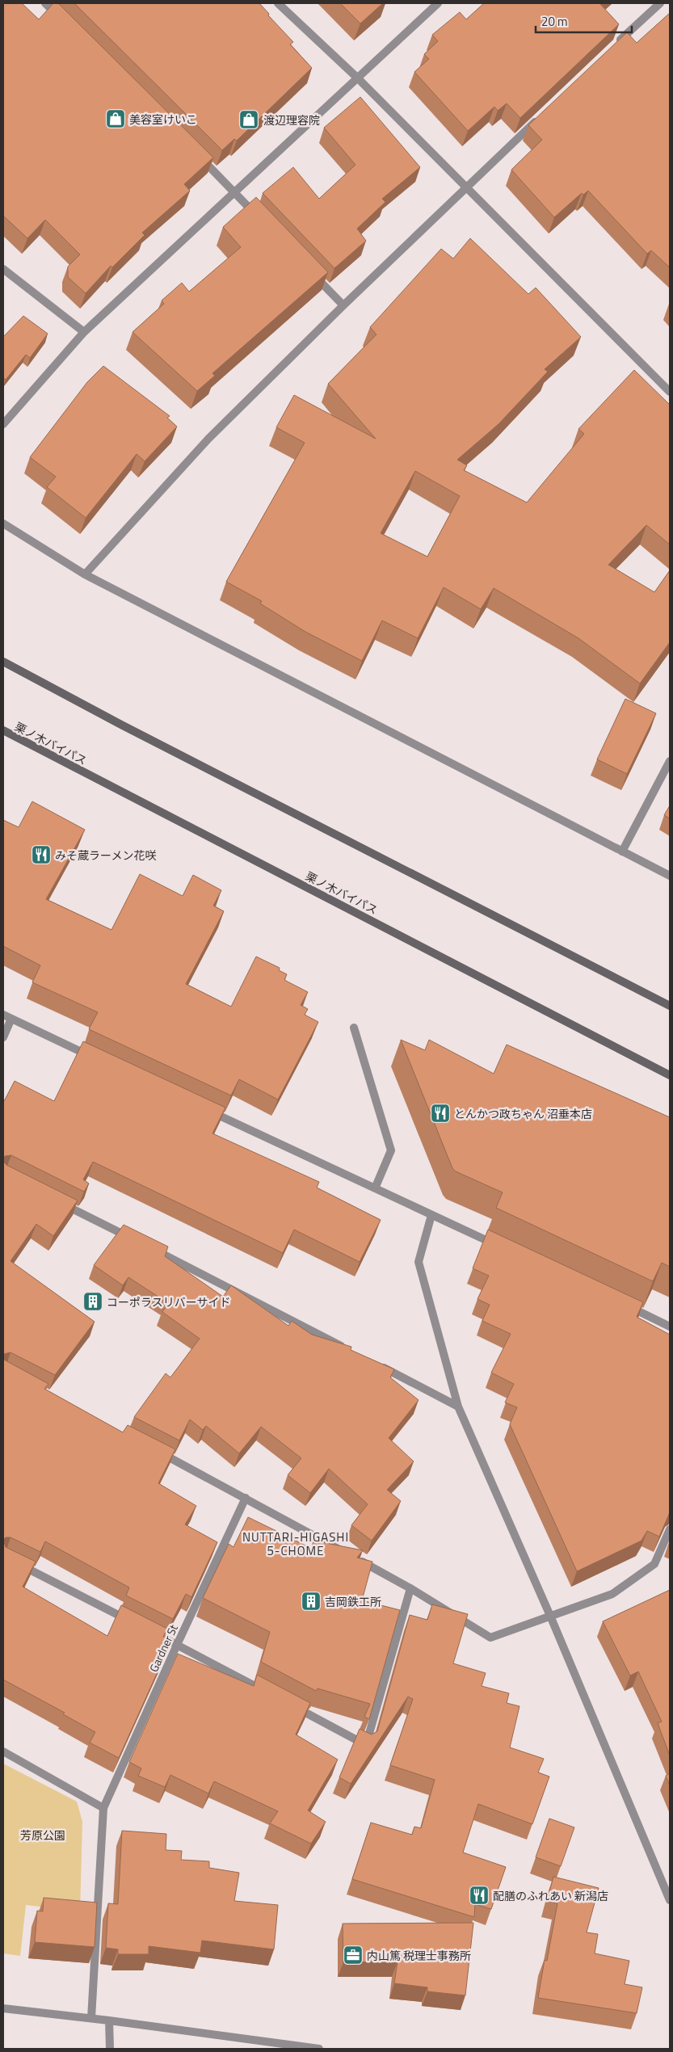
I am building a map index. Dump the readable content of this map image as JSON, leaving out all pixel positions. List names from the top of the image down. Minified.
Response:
{"streets":{"main road":["栗ノ木バイパス"],"street":["Gardner St"]},"districts":["NUTTARI-HIGASHI 5-CHOME"],"parks":["芳原公園"],"places":{"shop":["美容室けいこ","渡辺理容院"],"restaurant":["みそ蔵ラーメン花咲","とんかつ政ちゃん 沼垂本店","配膳のふれあい 新潟店"],"building":["コーポラスリバーサイド","吉岡鉄工所"],"office":["内山篤 税理士事務所"]},"scale_bar":"20 m"}
